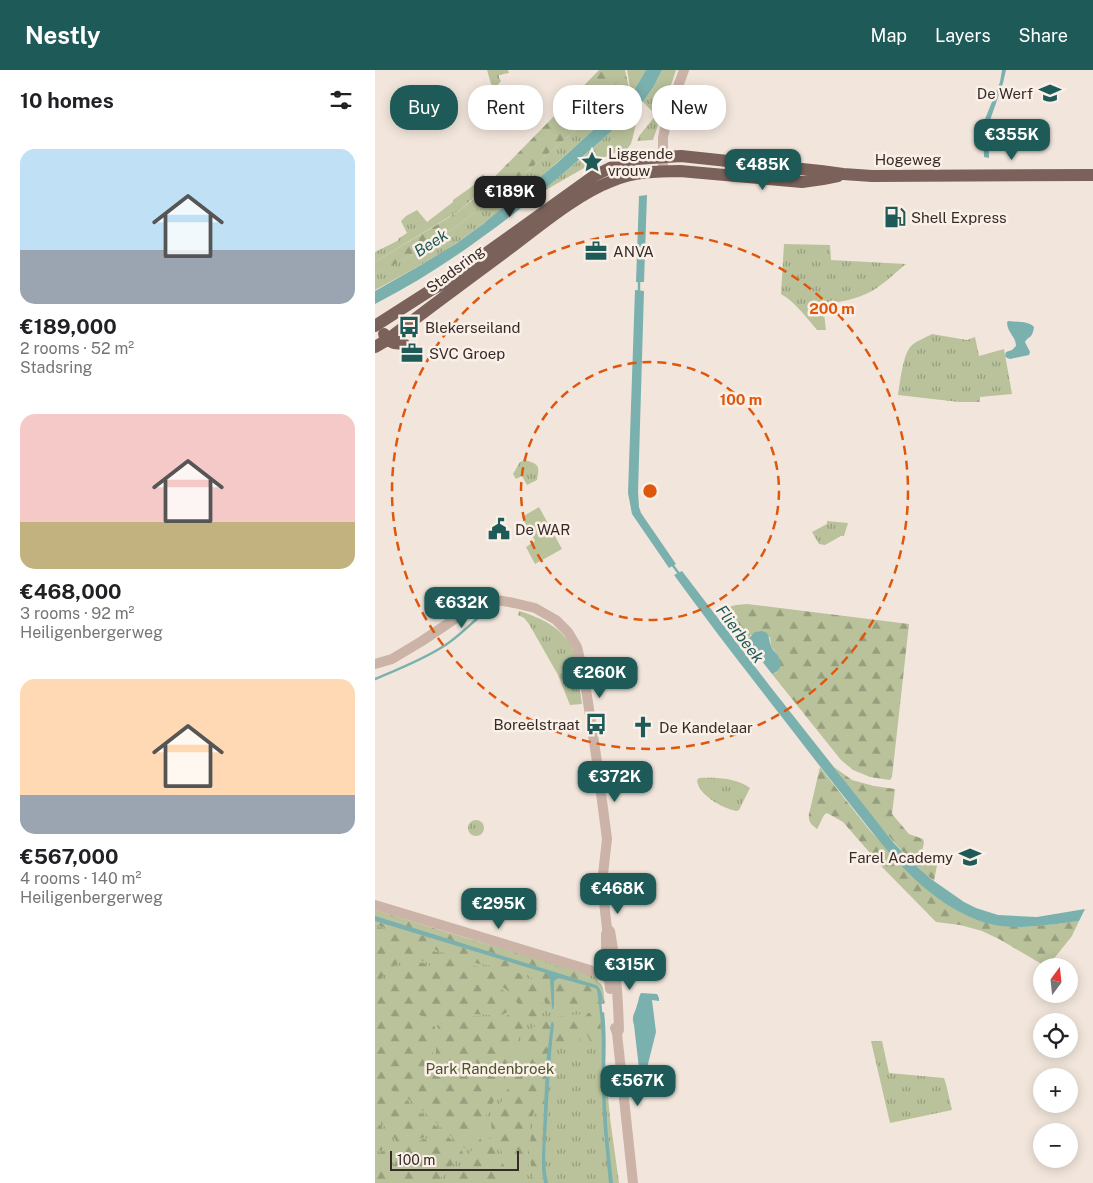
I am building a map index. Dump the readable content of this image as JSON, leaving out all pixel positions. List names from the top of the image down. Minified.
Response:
{"streets":{"main road":["Hogeweg","Stadsring"]},"crossings":[["Hogeweg","Stadsring"]],"water":["Beek","Flierbeek"],"parks":["Park Randenbroek"],"places":{"school or university":["De Werf","Farel Academy"],"place":["Liggende vrouw"],"fuel station":["Shell Express"],"office":["ANVA","SVC Groep"],"bus stop":["Blekerseiland","Boreelstraat"],"public building":["De WAR"],"church":["De Kandelaar"]},"scale_bar":"100 m","north":"top","page":{"header":"Nestly","nav":["Map","Layers","Share"],"heading":"10 homes","chip":["Buy","Rent","Filters","New"],"price":["€355K","€485K","€189K","€632K","€260K","€372K","€468K","€295K","€315K","€567K"],"list":[{"name":"€189,000","note":"2 rooms · 52 m² · Stadsring"},{"name":"€468,000","note":"3 rooms · 92 m² · Heiligenbergerweg"},{"name":"€567,000","note":"4 rooms · 140 m² · Heiligenbergerweg"}],"map_buttons":["+","−"],"scale":"100 m"},"rings":["200 m","100 m"]}
